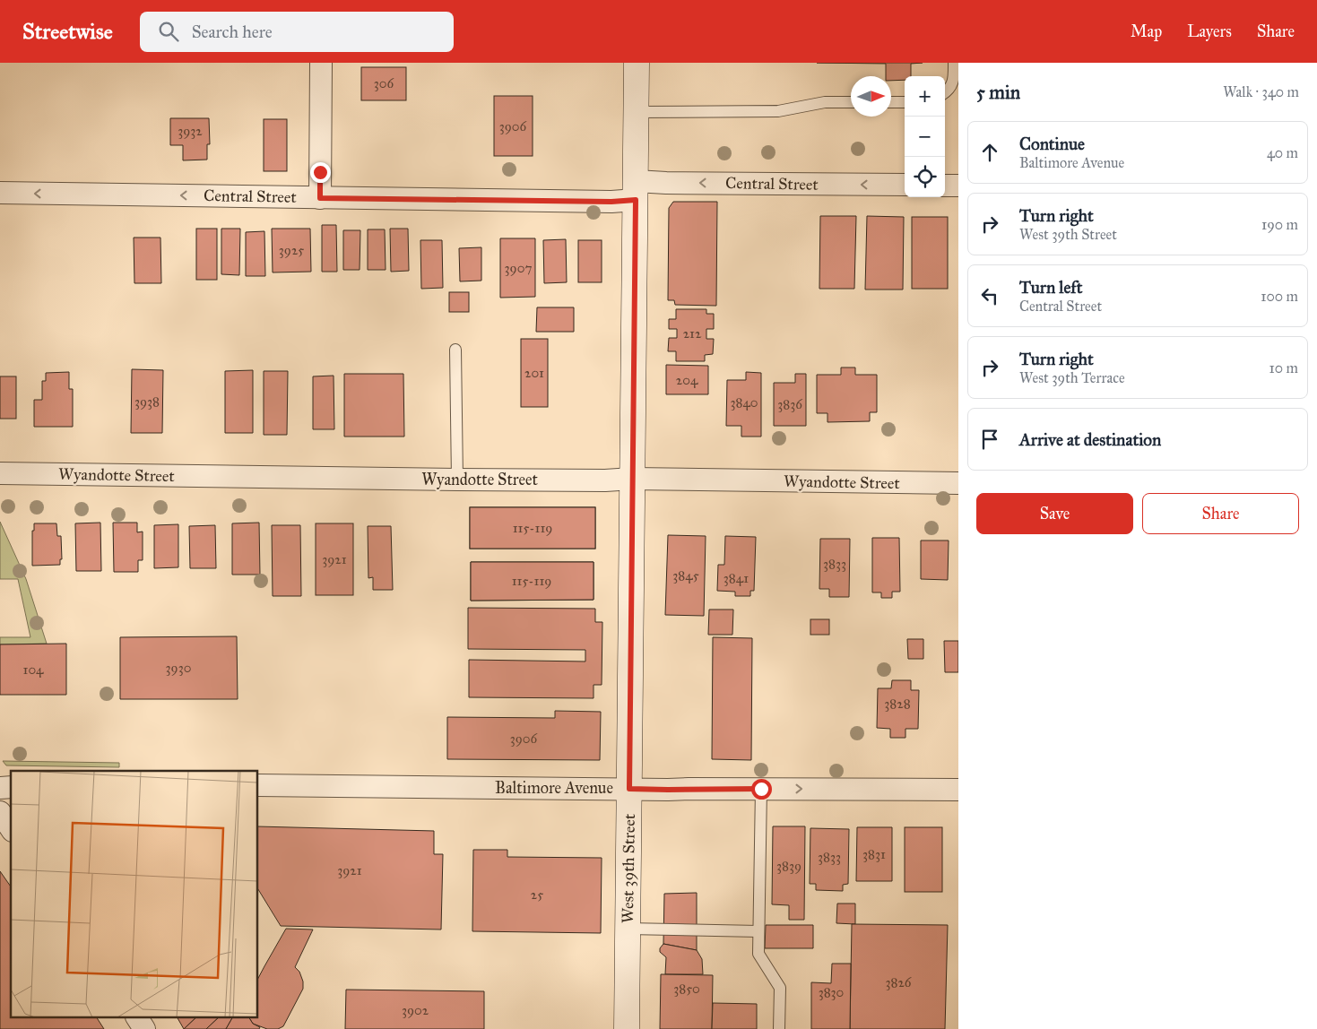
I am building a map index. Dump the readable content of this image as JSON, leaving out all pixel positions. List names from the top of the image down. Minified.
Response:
{"streets":{"main road":["West 39th Street"],"street":["Central Street","Wyandotte Street","Baltimore Avenue"]},"crossings":[["Central Street","West 39th Street"],["Wyandotte Street","West 39th Street"],["Baltimore Avenue","West 39th Street"]],"one_way":["Central Street"],"house_numbers":["306","3906","3932","3925","3907","212","201","204","3938","3840","3836","115-119","3921","3833","3845","3841","115-119","3930","104","3828","3906","3831","3833","3839","3921","25","3826","3850","3830","3902"],"north":"right","page":{"header":"Streetwise","search":"Search here","nav":["Map","Layers","Share"],"heading":["5 min","Walk · 340 m"],"map_buttons":["+","−"],"list":[["Continue","Baltimore Avenue","40 m"],["Turn right","West 39th Street","190 m"],["Turn left","Central Street","100 m"],["Turn right","West 39th Terrace","10 m"],"Arrive at destination"],"buttons":["Save","Share"]}}
